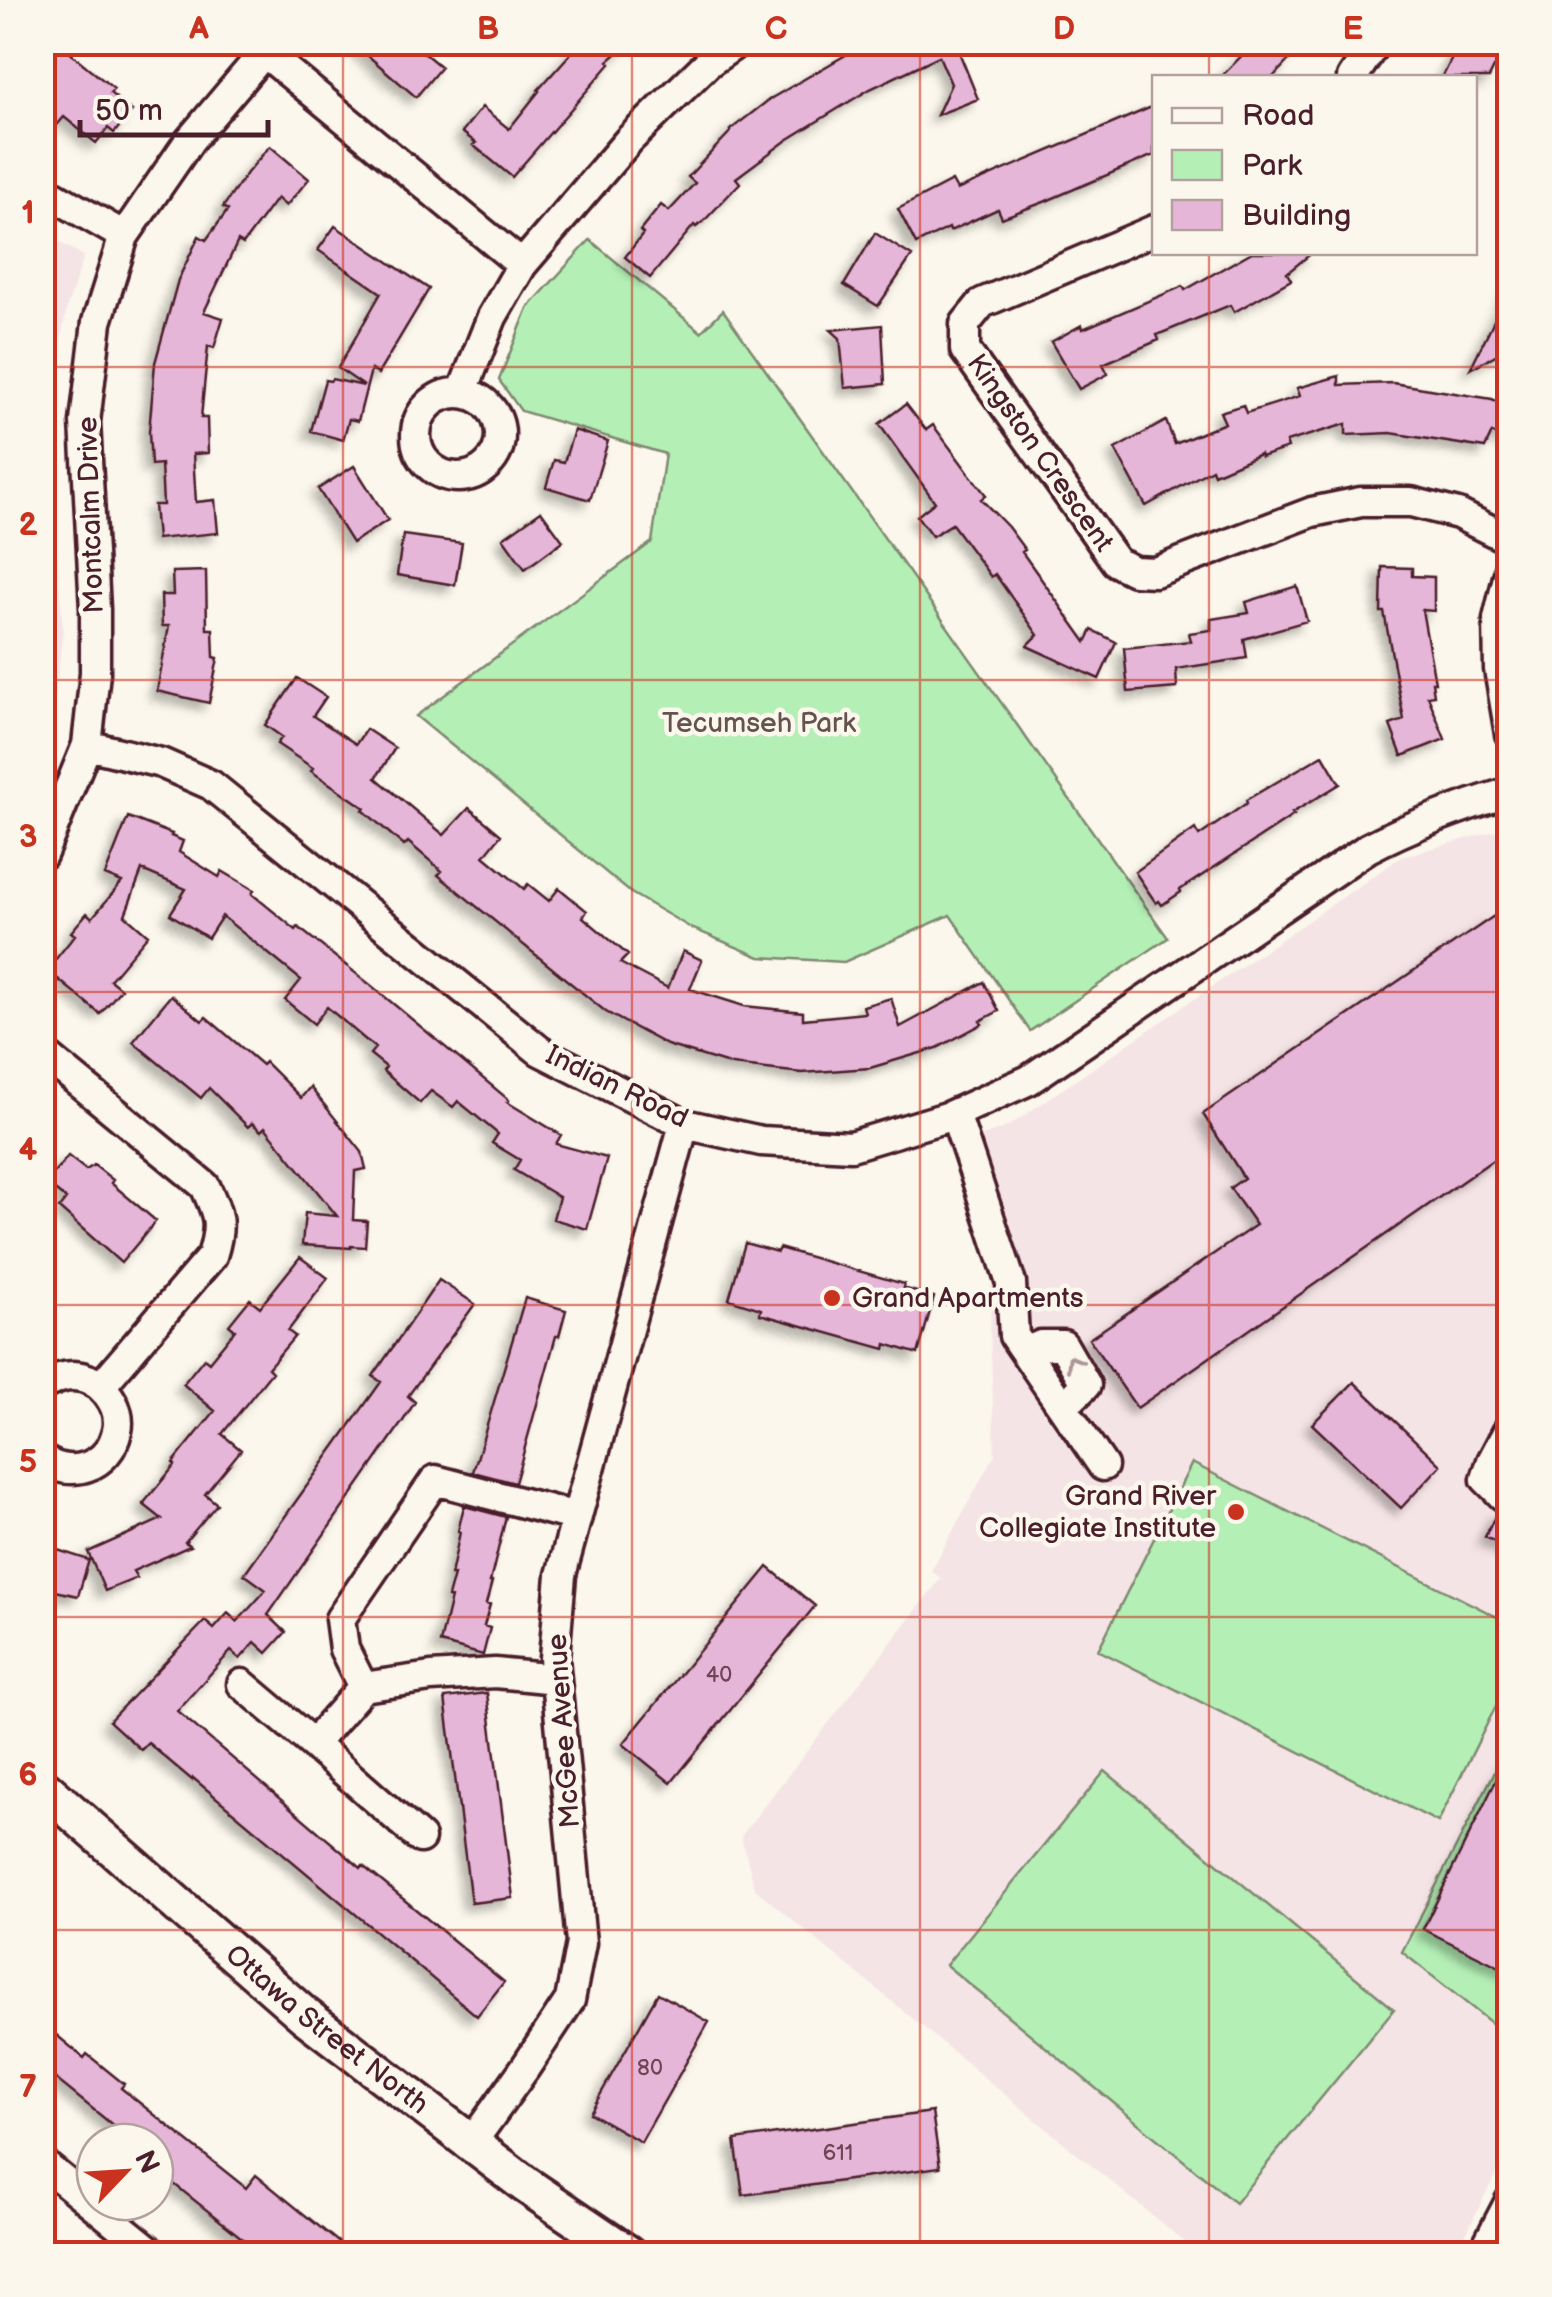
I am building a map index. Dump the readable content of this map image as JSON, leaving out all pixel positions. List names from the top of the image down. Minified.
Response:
{"streets":{"main road":["Ottawa Street North"],"street":["Kingston Crescent","Montcalm Drive","Indian Road","McGee Avenue"]},"crossings":[["Montcalm Drive","Indian Road"],["Indian Road","McGee Avenue"],["McGee Avenue","Ottawa Street North"]],"parks":["Tecumseh Park"],"places":["Grand Apartments","Grand River Collegiate Institute"],"house_numbers":["40","80","611"],"legend":["Road","Park","Building"],"scale_bar":"50 m","north":"top right","grid":{"columns":["A","B","C","D","E"],"rows":["1","2","3","4","5","6","7"]}}
